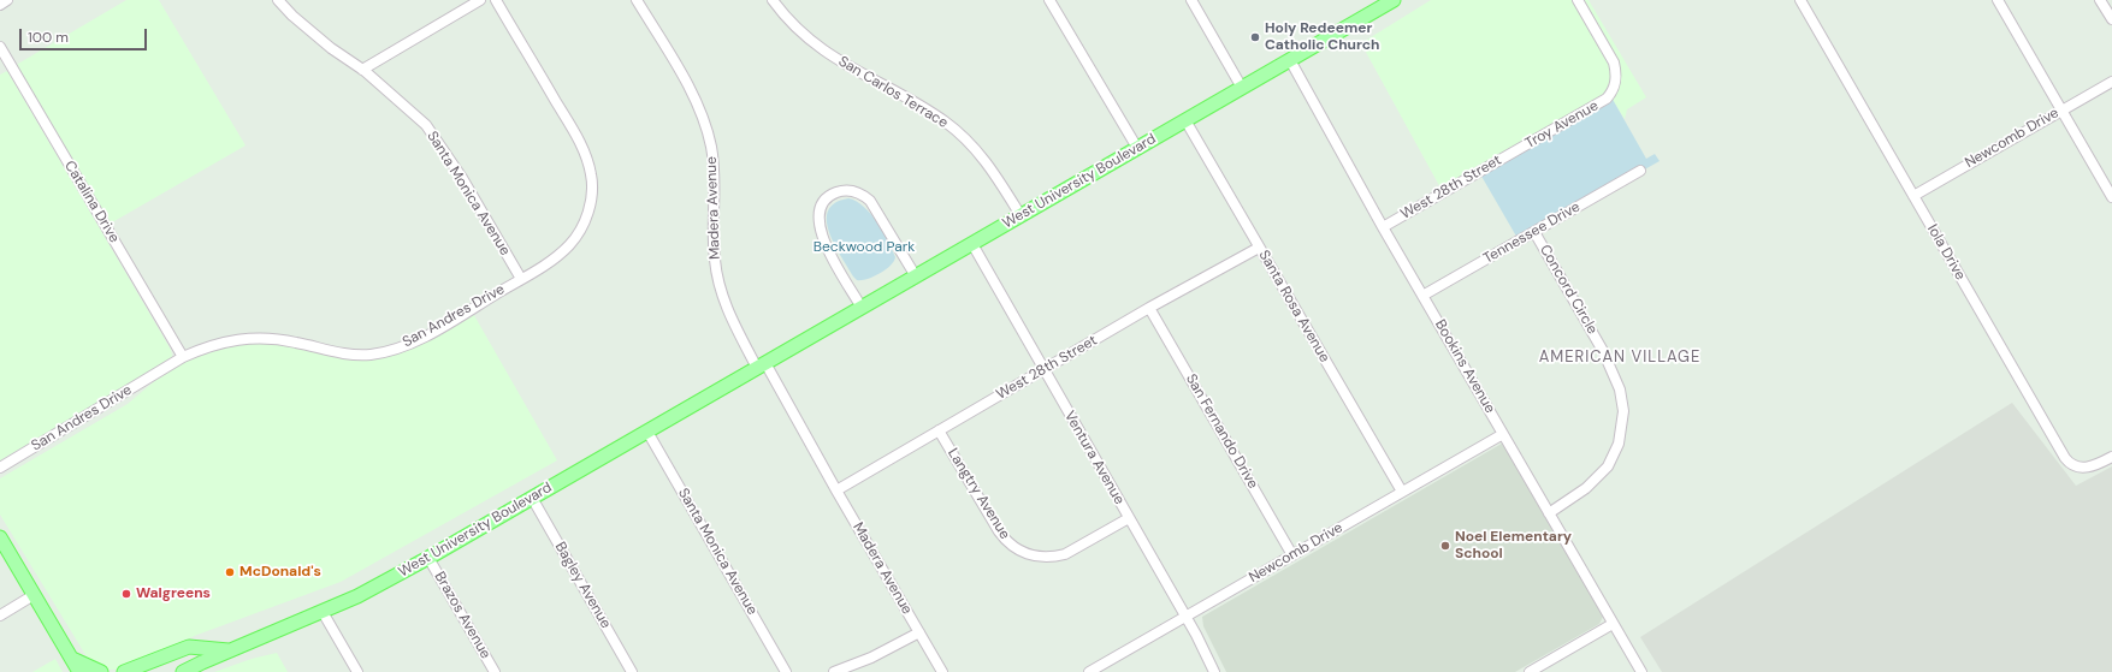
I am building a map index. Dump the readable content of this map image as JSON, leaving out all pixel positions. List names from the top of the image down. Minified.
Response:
{"streets":{"main road":["West University Boulevard"],"street":["San Carlos Terrace","Troy Avenue","Newcomb Drive","West 28th Street","Santa Monica Avenue","Catalina Drive","Madera Avenue","Tennessee Drive","Iola Drive","Concord Circle","Santa Rosa Avenue","San Andres Drive","Bookins Avenue","San Fernando Drive","Ventura Avenue","Langtry Avenue","Bagley Avenue","Brazos Avenue"]},"crossings":[["San Carlos Terrace","West University Boulevard"],["Troy Avenue","West 28th Street"],["Newcomb Drive","Iola Drive"],["Newcomb Drive","Santa Rosa Avenue"],["Newcomb Drive","Bookins Avenue"],["Newcomb Drive","San Fernando Drive"],["Newcomb Drive","Ventura Avenue"],["West University Boulevard","Santa Monica Avenue"],["West University Boulevard","Madera Avenue"],["West University Boulevard","Santa Rosa Avenue"],["West University Boulevard","Bookins Avenue"],["West University Boulevard","Ventura Avenue"],["West University Boulevard","Bagley Avenue"],["West University Boulevard","Brazos Avenue"],["West 28th Street","Madera Avenue"],["West 28th Street","Santa Rosa Avenue"],["West 28th Street","Bookins Avenue"],["West 28th Street","San Fernando Drive"],["West 28th Street","Ventura Avenue"],["West 28th Street","Langtry Avenue"],["Santa Monica Avenue","San Andres Drive"],["Catalina Drive","San Andres Drive"],["Tennessee Drive","Concord Circle"],["Tennessee Drive","Bookins Avenue"],["Concord Circle","Bookins Avenue"],["Ventura Avenue","Langtry Avenue"]],"districts":["AMERICAN VILLAGE"],"parks":["Beckwood Park"],"places":["Holy Redeemer Catholic Church","Noel Elementary School","McDonald's","Walgreens"],"scale_bar":"100 m"}
